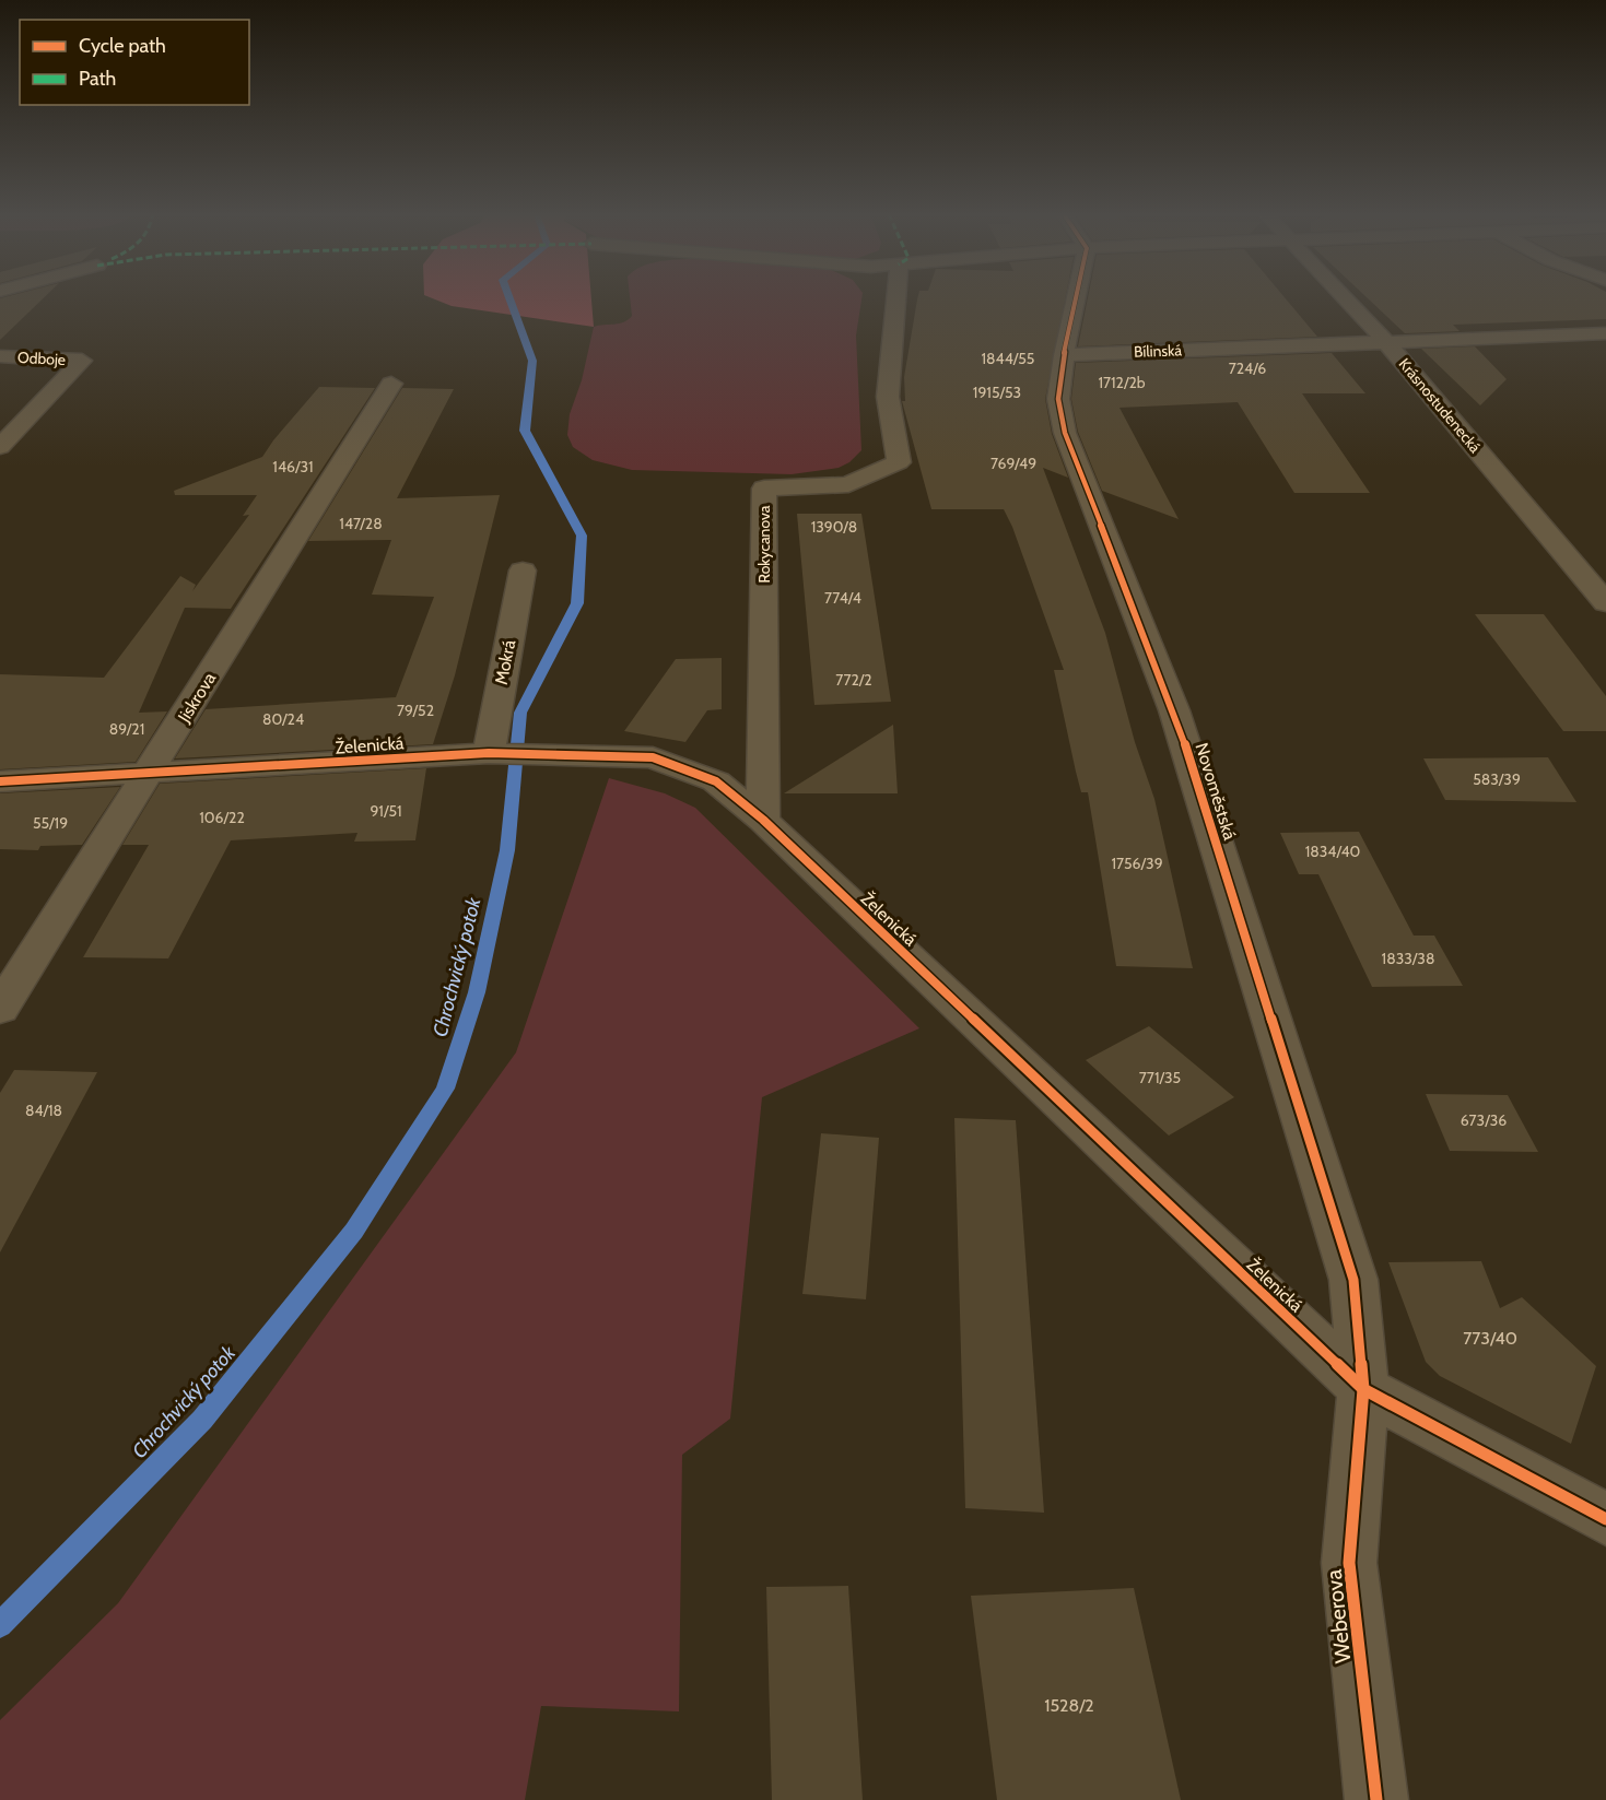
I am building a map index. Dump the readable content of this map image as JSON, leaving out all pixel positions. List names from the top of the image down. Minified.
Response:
{"streets":{"street":["Bílinská","Odboje","Krásnostudenecká","Rokycanova","Mokrá","Jiskrova","Želenická","Novoměstská","Weberova"]},"crossings":[["Bílinská","Krásnostudenecká"],["Bílinská","Novoměstská"],["Rokycanova","Želenická"],["Mokrá","Želenická"],["Jiskrova","Želenická"],["Želenická","Novoměstská"],["Želenická","Weberova"],["Novoměstská","Weberova"]],"water":["Chrochvický potok"],"house_numbers":["1844/55","724/6","1712/2b","1915/53","769/49","146/31","147/28","1390/8","774/4","772/2","79/52","80/24","89/21","583/39","91/51","106/22","55/19","1834/40","1756/39","1833/38","771/35","84/18","673/36","773/40","1528/2"],"legend":["Cycle path","Path"]}
